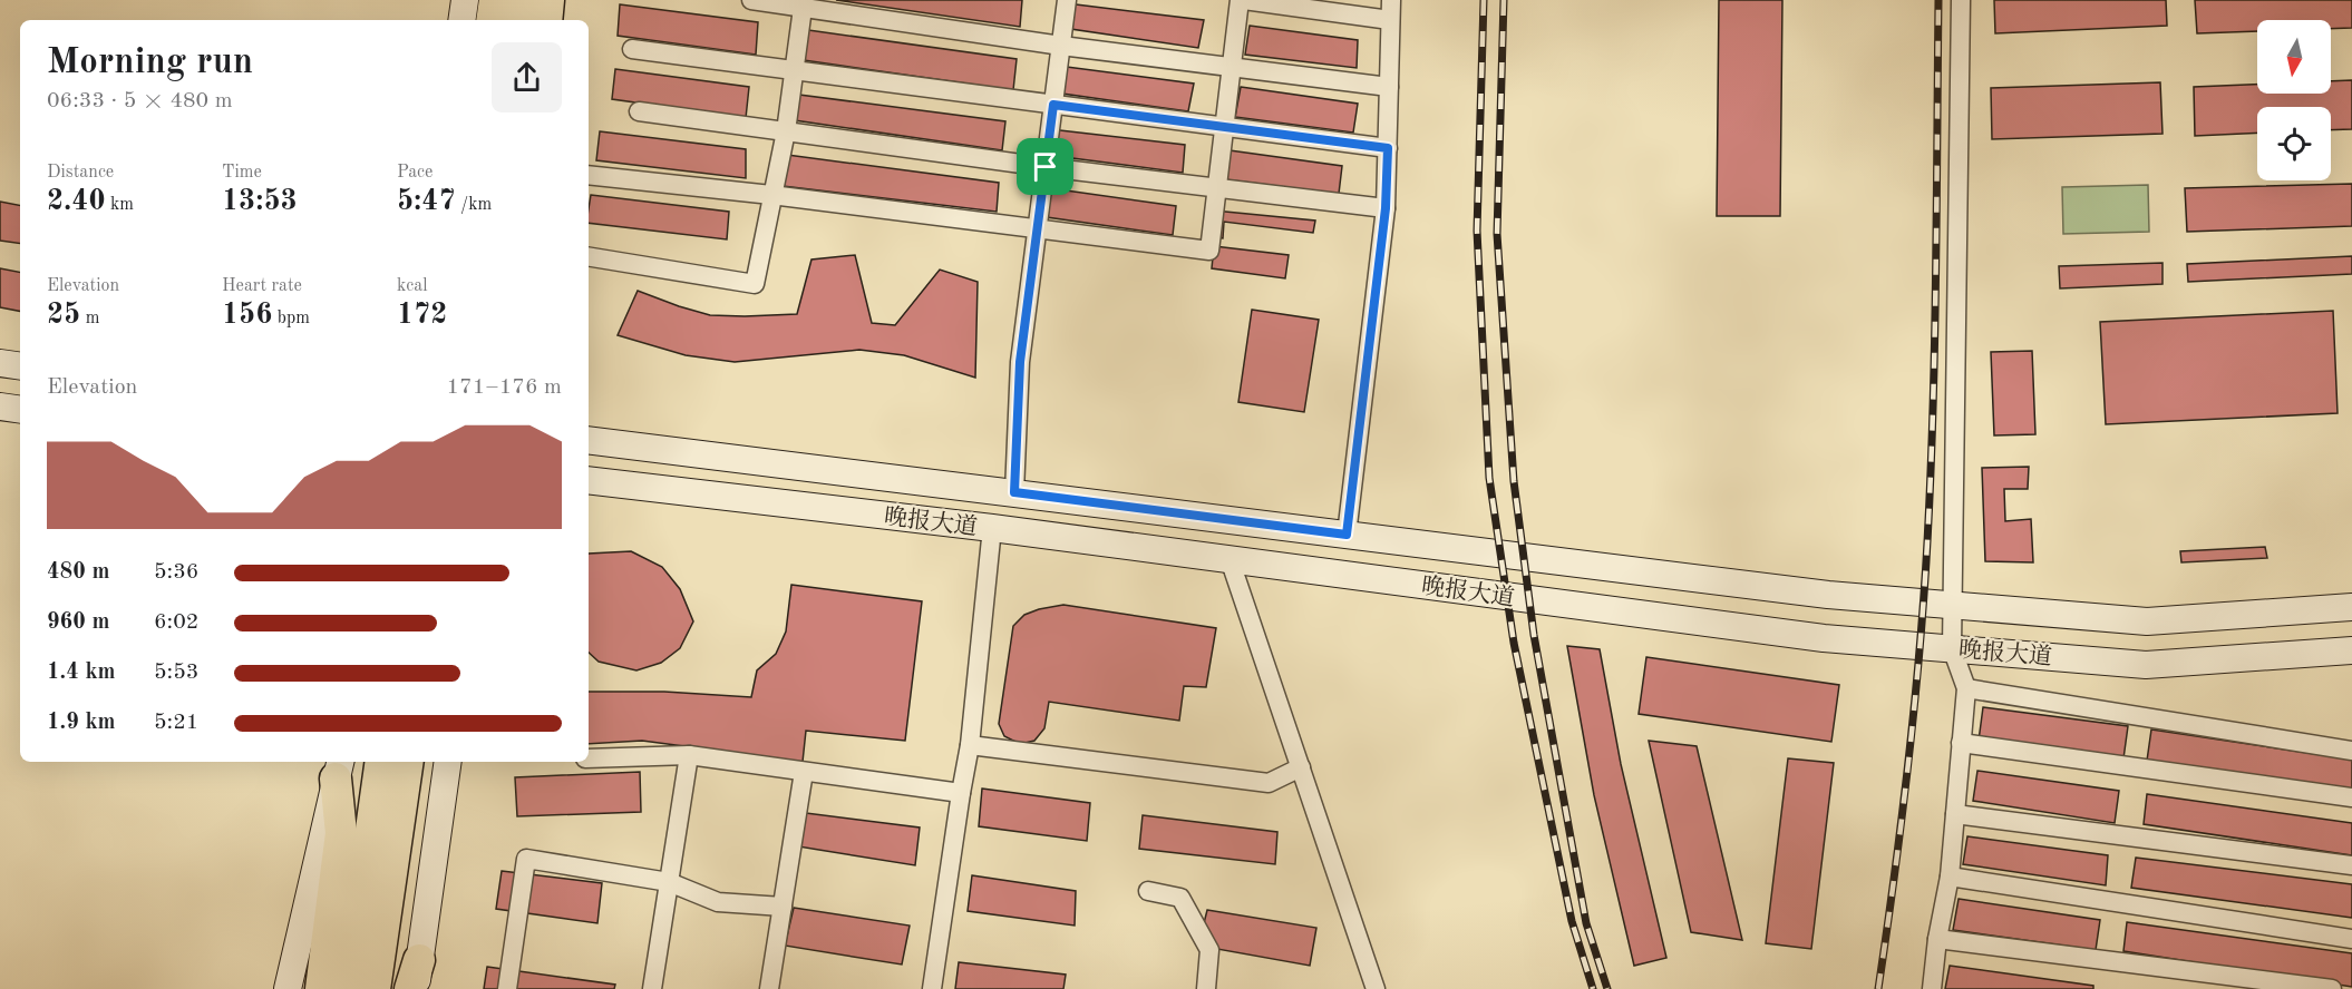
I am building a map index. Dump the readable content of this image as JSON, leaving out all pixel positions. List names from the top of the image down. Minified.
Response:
{"streets":{"main road":["晚报大道"]},"north":"bottom","page":{"heading":["Morning run","06:33 · 5 × 480 m"],"stats":[["Distance","2.40 km"],["Time","13:53"],["Pace","5:47 /km"],["Elevation","25 m"],["Heart rate","156 bpm"],["kcal","172"]],"chart":["Elevation","171–176 m"],"list":[{"name":"480 m","note":"5:36"},{"name":"960 m","note":"6:02"},{"name":"1.4 km","note":"5:53"},{"name":"1.9 km","note":"5:21"}]}}
